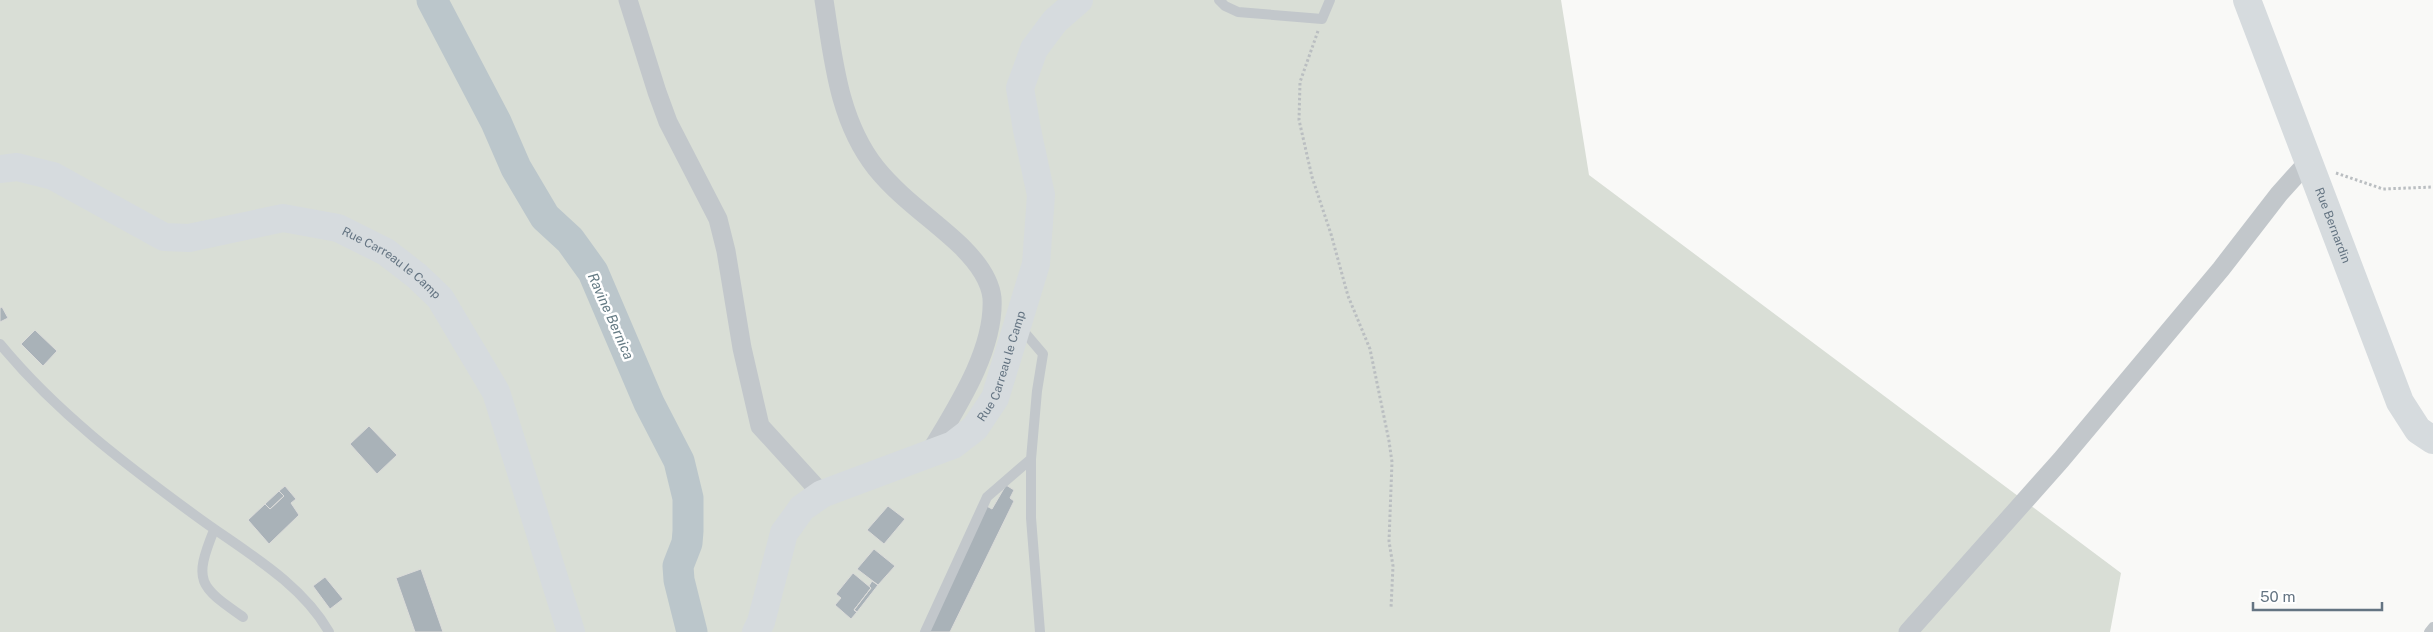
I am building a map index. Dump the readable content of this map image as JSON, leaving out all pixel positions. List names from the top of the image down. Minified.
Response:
{"streets":{"main road":["Rue Bernardin","Rue Carreau le Camp"]},"water":["Ravine Bernica"],"scale_bar":"50 m"}
